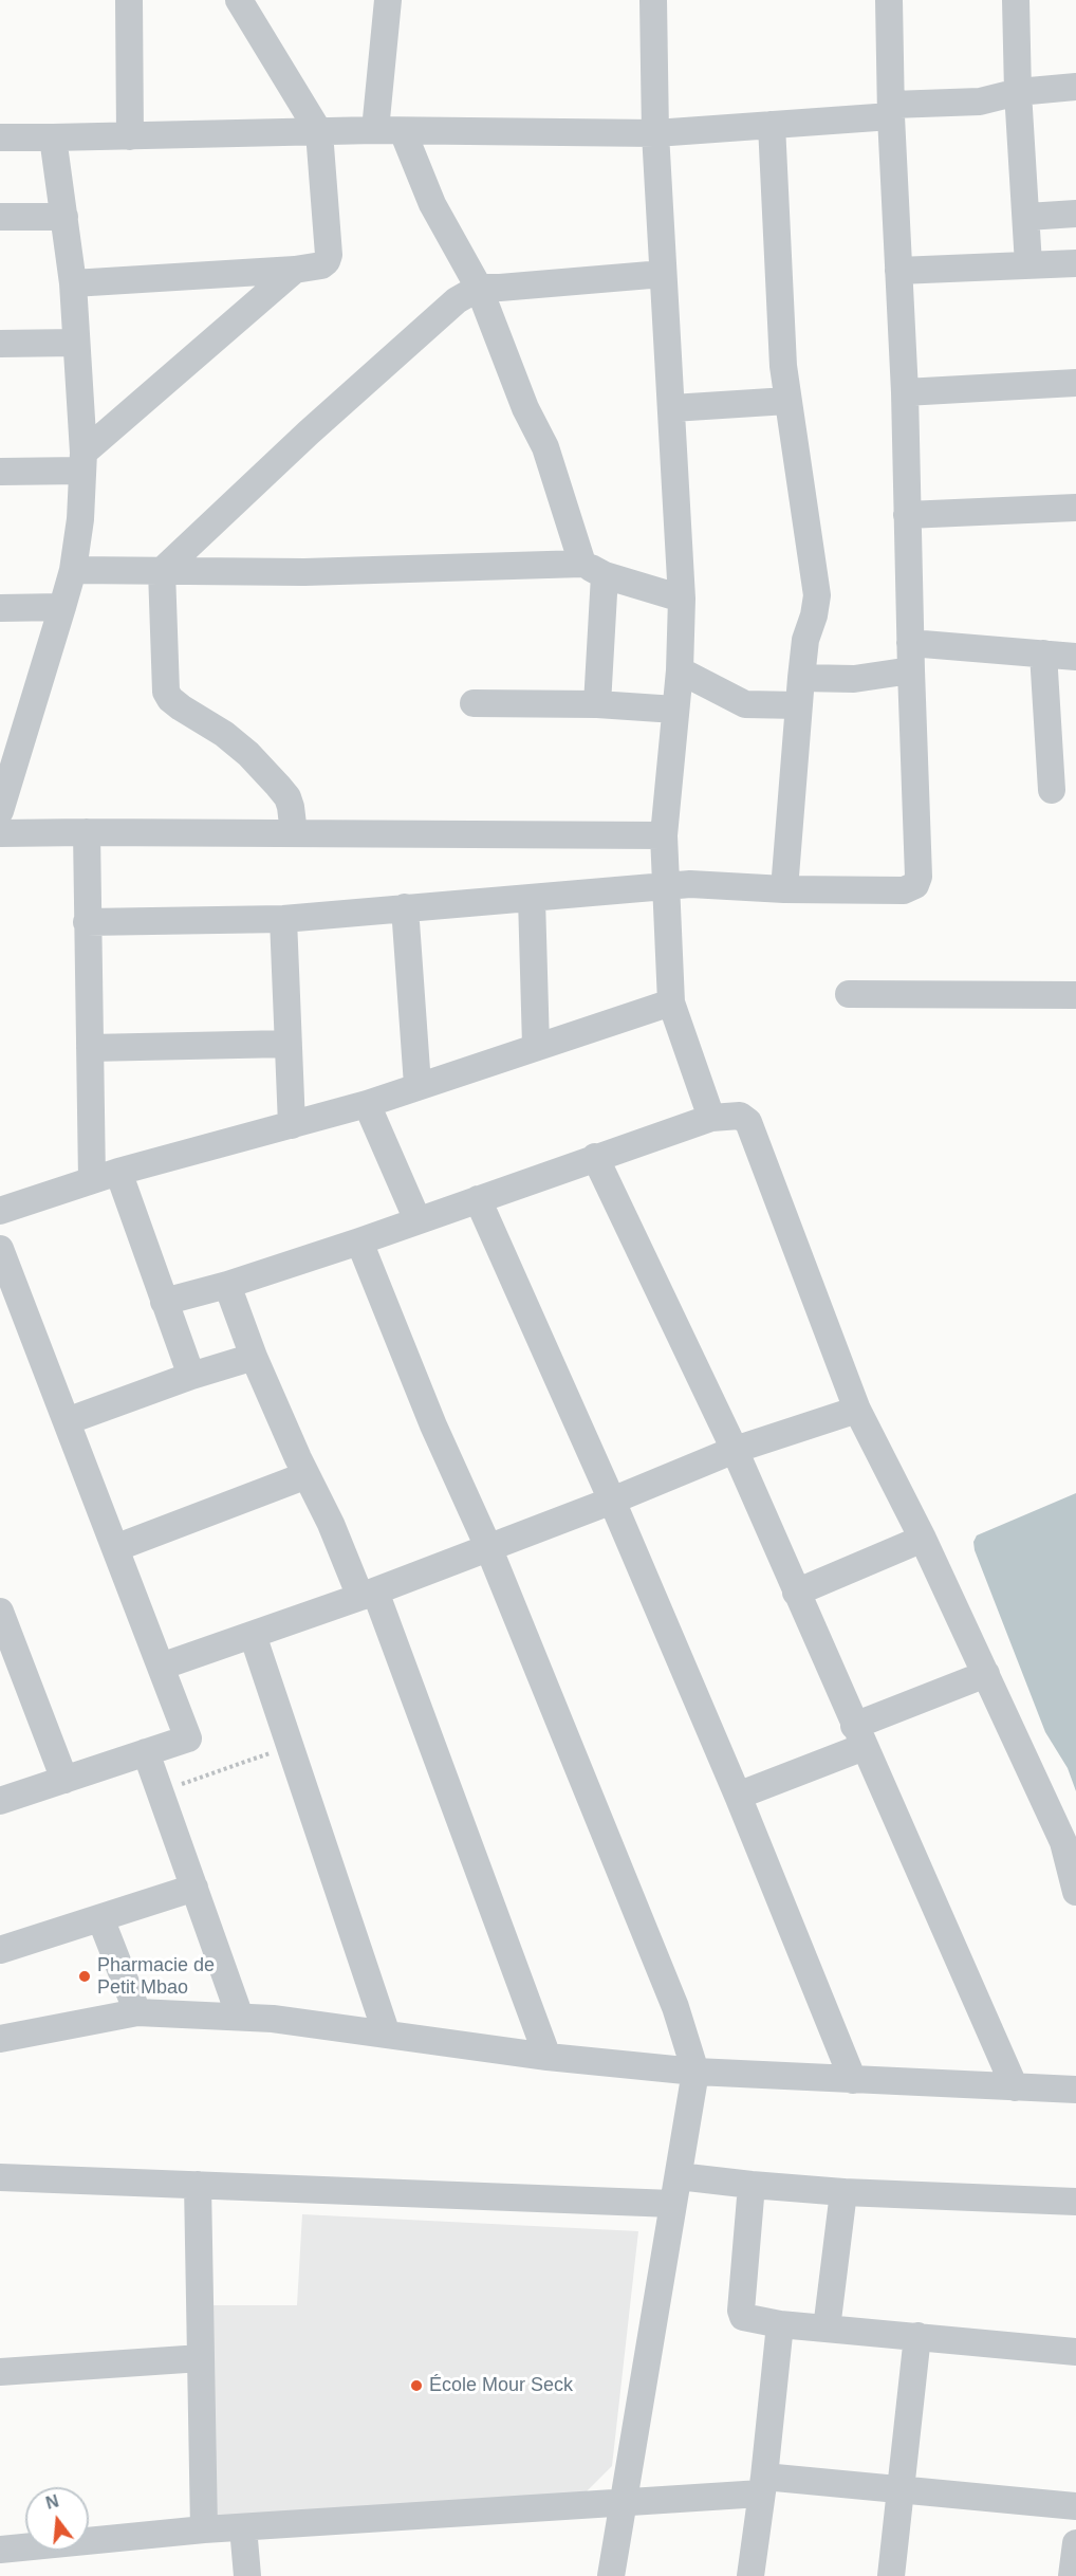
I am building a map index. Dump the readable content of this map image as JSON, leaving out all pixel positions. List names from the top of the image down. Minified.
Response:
{"places":["Pharmacie de Petit Mbao","École Mour Seck"],"north":"top"}
